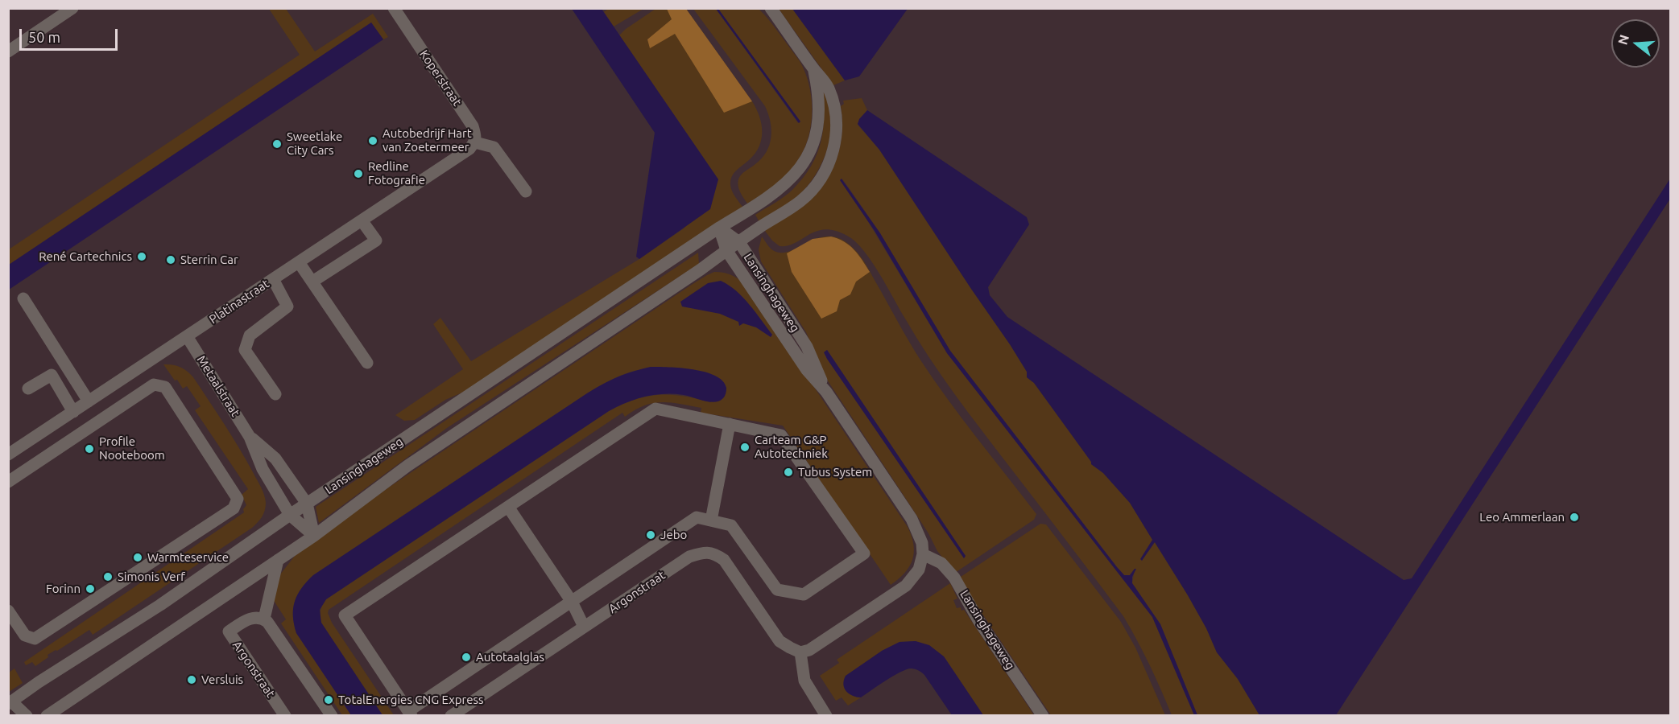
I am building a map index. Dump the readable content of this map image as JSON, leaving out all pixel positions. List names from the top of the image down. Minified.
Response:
{"streets":{"street":["Koperstraat","Lansinghageweg","Platinastraat","Metaalstraat","Argonstraat"]},"crossings":[["Koperstraat","Platinastraat"],["Lansinghageweg","Metaalstraat"],["Platinastraat","Metaalstraat"]],"places":["Autobedrijf Hart van Zoetermeer","Sweetlake City Cars","Redline Fotografie","René Cartechnics","Sterrin Car","Carteam G&P Autotechniek","Profile Nooteboom","Tubus System","Leo Ammerlaan","Jebo","Warmteservice","Simonis Verf","Forinn","Autotaalglas","Versluis","TotalEnergies CNG Express"],"scale_bar":"50 m","north":"left"}
